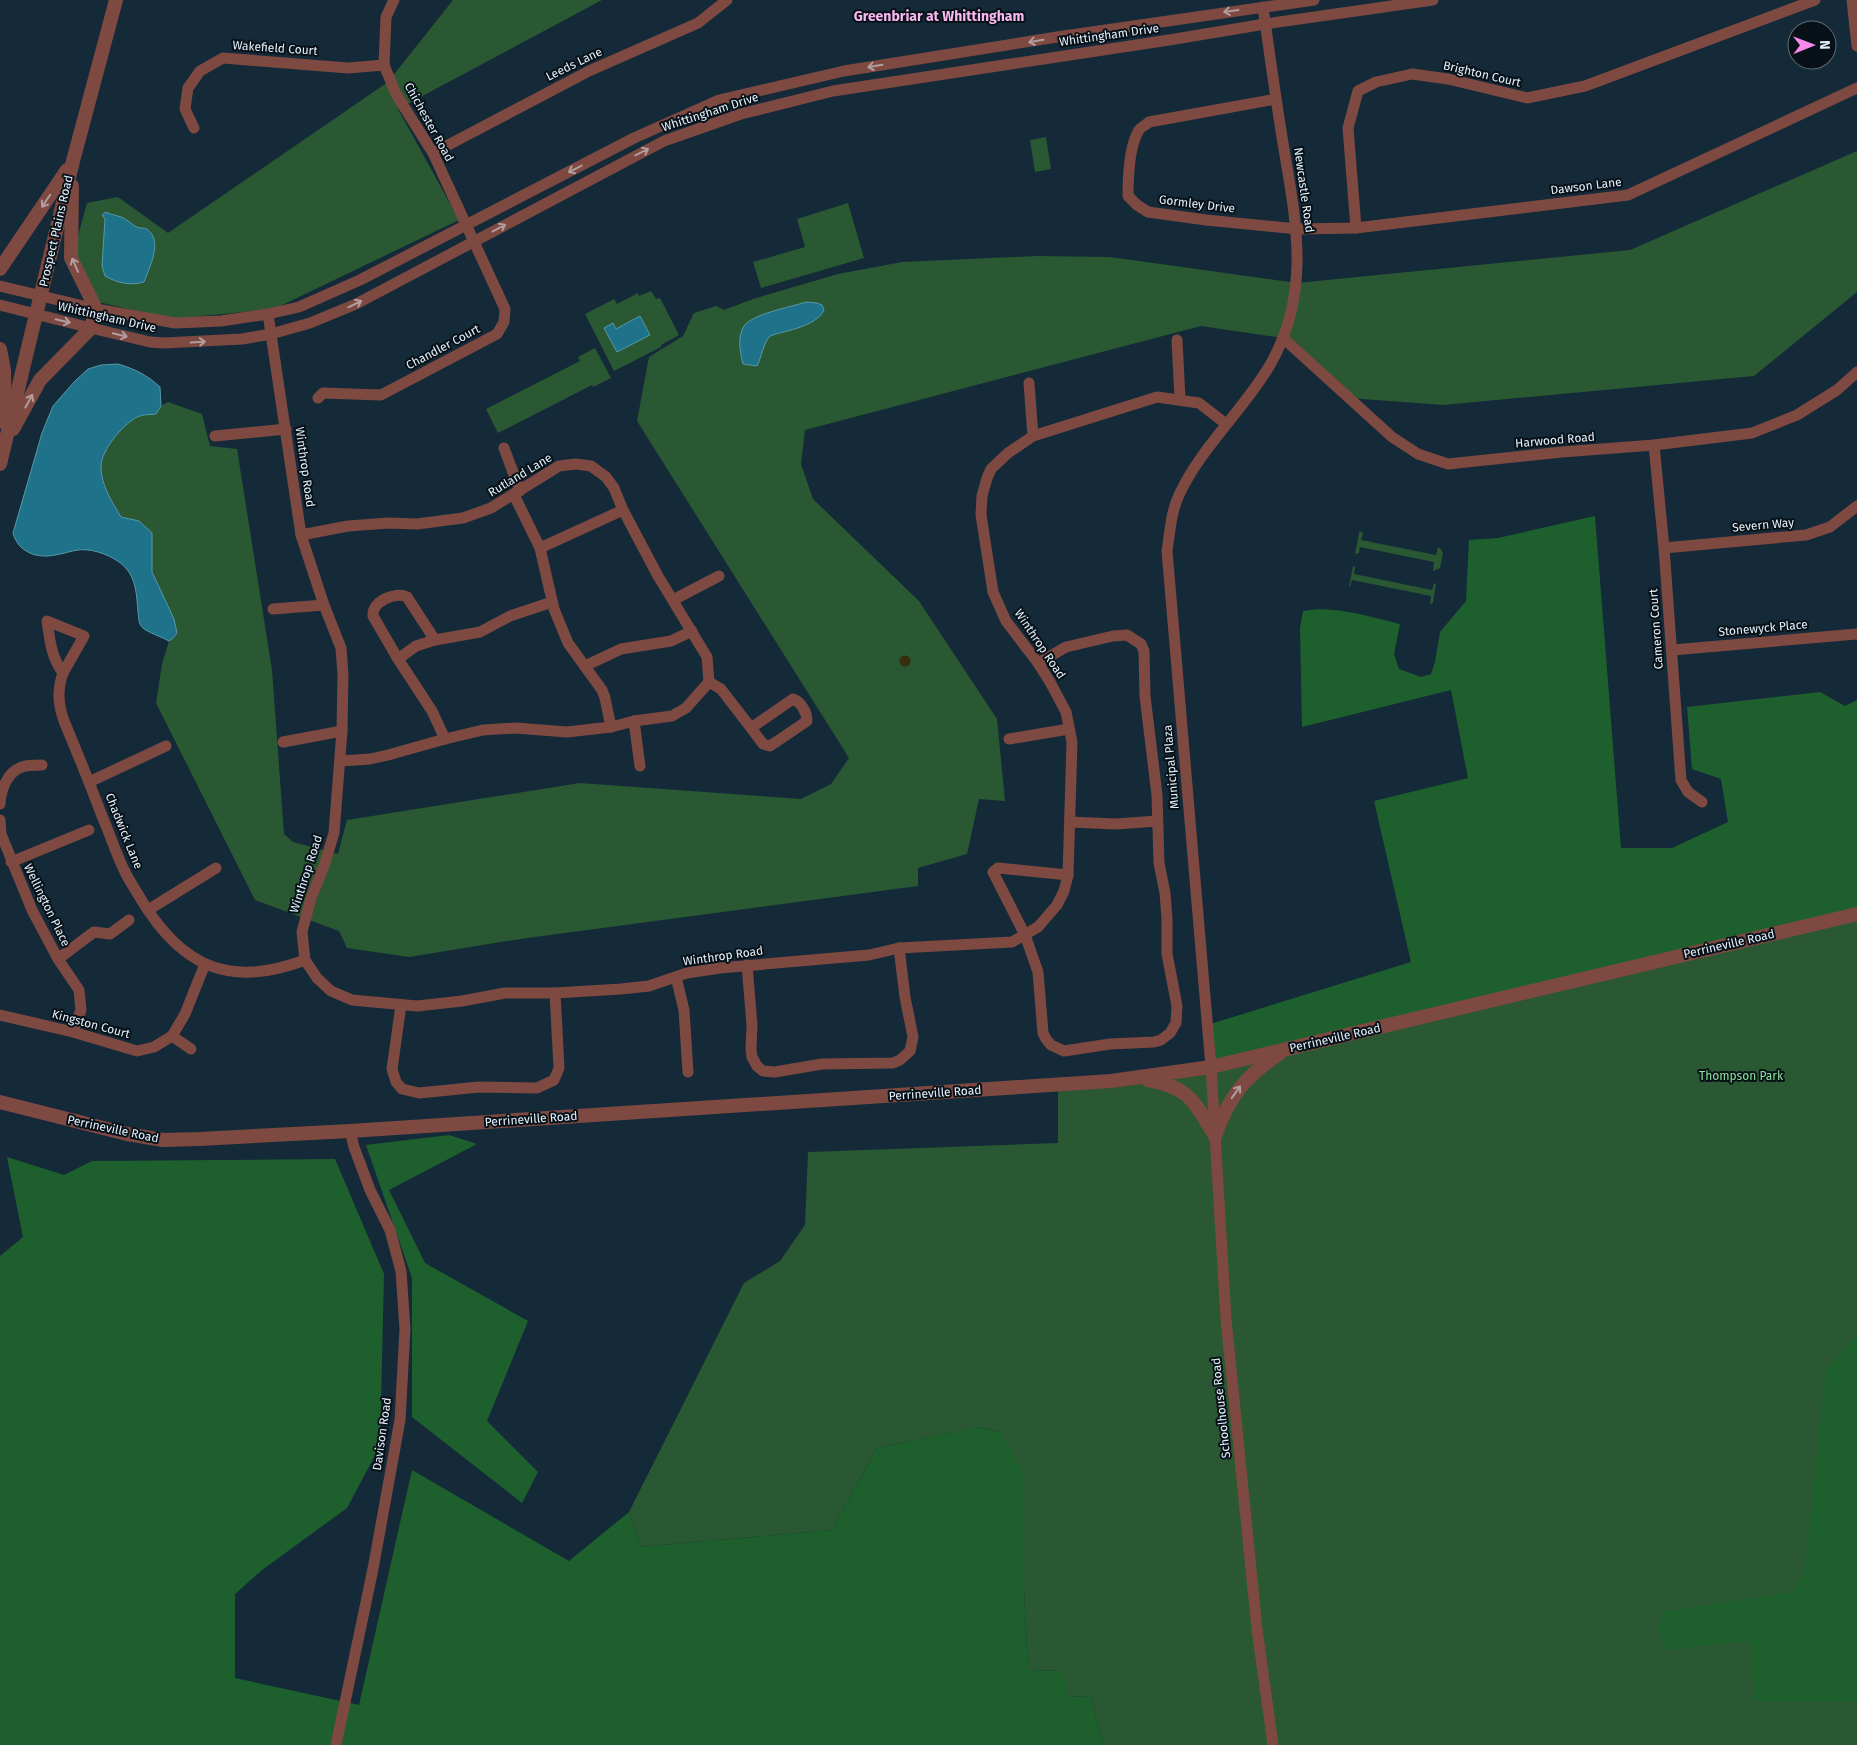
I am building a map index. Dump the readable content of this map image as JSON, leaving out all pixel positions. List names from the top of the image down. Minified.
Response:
{"streets":{"street":["Whittingham Drive","Wakefield Court","Leeds Lane","Brighton Court","Chichester Road","Dawson Lane","Newcastle Road","Gormley Drive","Prospect Plains Road","Chandler Court","Harwood Road","Winthrop Road","Rutland Lane","Severn Way","Stonewyck Place","Cameron Court","Municipal Plaza","Chadwick Lane","Wellington Place","Perrineville Road","Kingston Court","Schoolhouse Road","Davison Road"]},"crossings":[["Whittingham Drive","Chichester Road"],["Whittingham Drive","Newcastle Road"],["Whittingham Drive","Prospect Plains Road"],["Whittingham Drive","Chandler Court"],["Whittingham Drive","Winthrop Road"],["Wakefield Court","Chichester Road"],["Leeds Lane","Chichester Road"],["Brighton Court","Dawson Lane"],["Chichester Road","Chandler Court"],["Dawson Lane","Newcastle Road"],["Dawson Lane","Gormley Drive"],["Newcastle Road","Gormley Drive"],["Newcastle Road","Harwood Road"],["Newcastle Road","Winthrop Road"],["Newcastle Road","Municipal Plaza"],["Harwood Road","Cameron Court"],["Winthrop Road","Rutland Lane"],["Winthrop Road","Chadwick Lane"],["Severn Way","Cameron Court"],["Stonewyck Place","Cameron Court"],["Municipal Plaza","Perrineville Road"],["Municipal Plaza","Schoolhouse Road"],["Wellington Place","Kingston Court"],["Perrineville Road","Schoolhouse Road"],["Perrineville Road","Davison Road"]],"districts":["Greenbriar at Whittingham"],"parks":["Thompson Park"],"north":"right"}
